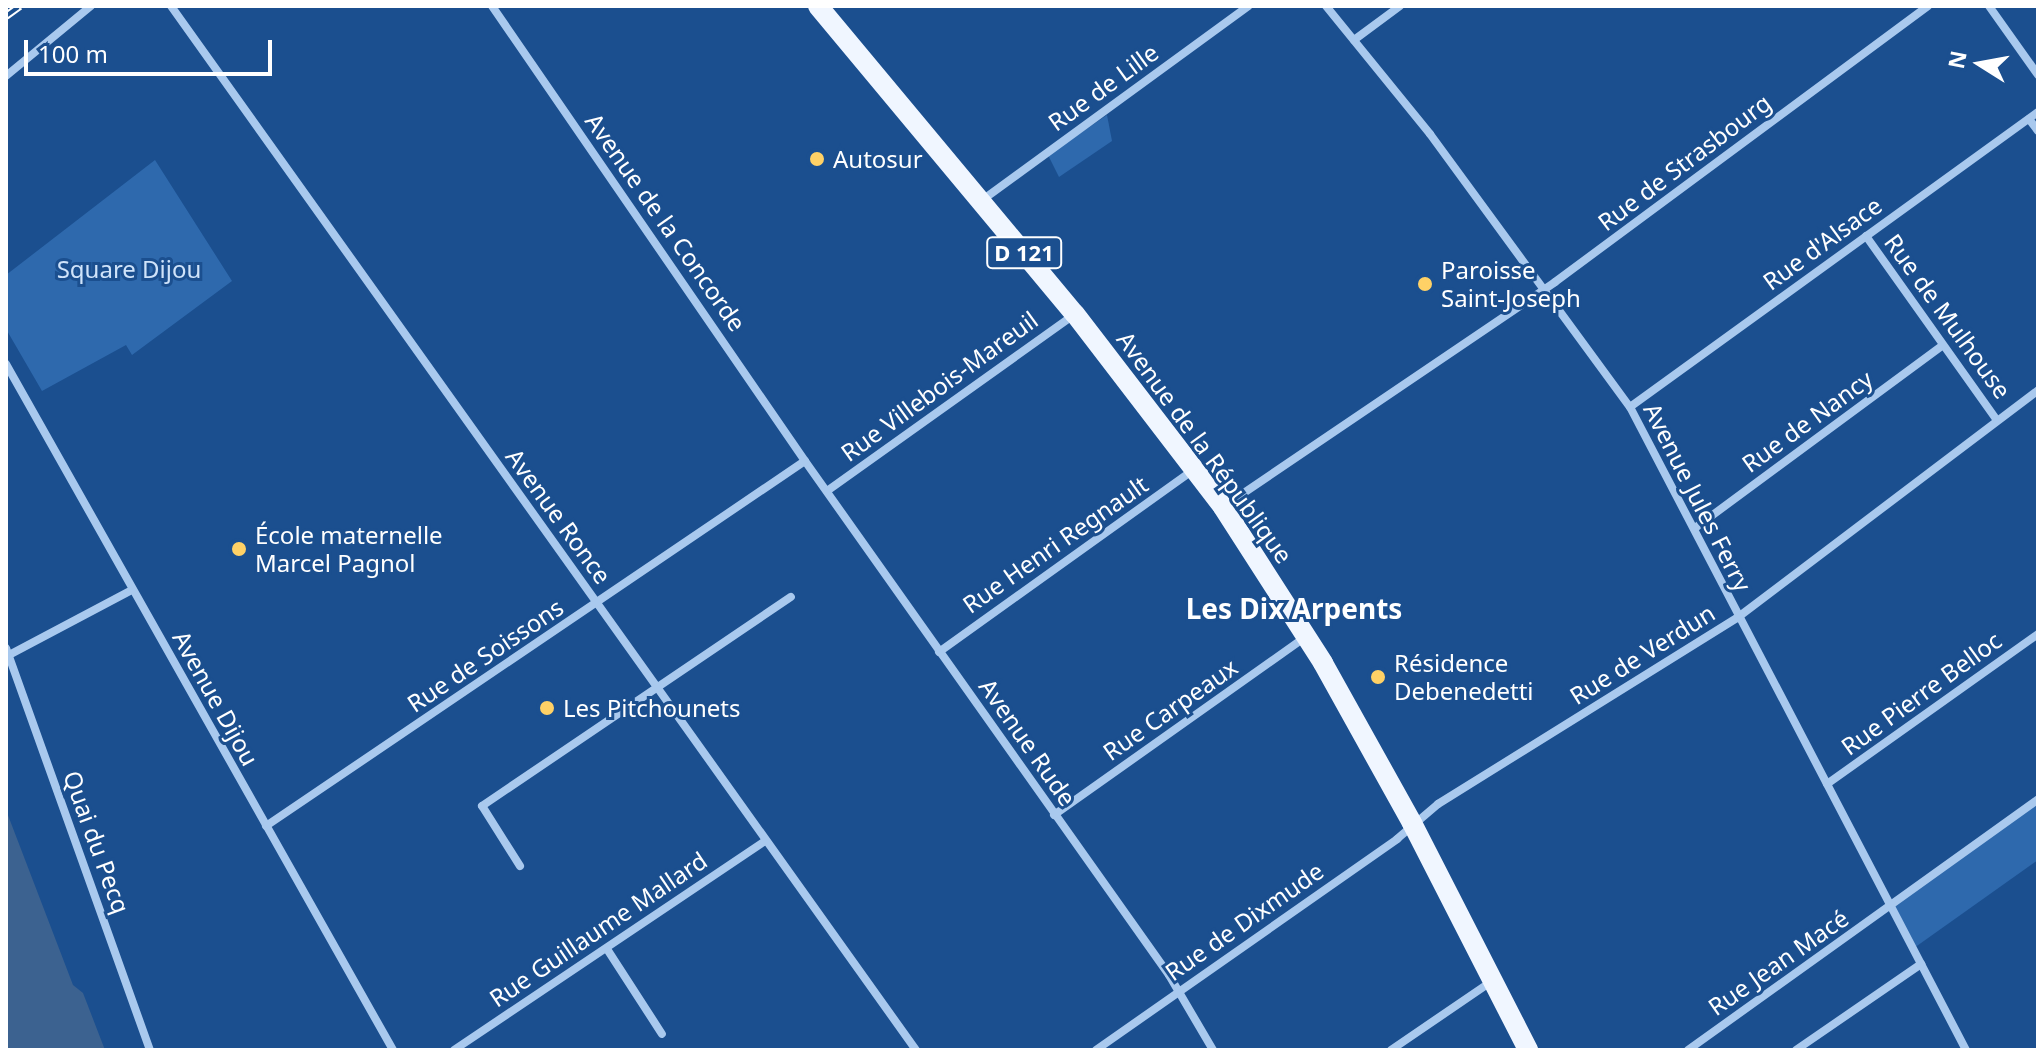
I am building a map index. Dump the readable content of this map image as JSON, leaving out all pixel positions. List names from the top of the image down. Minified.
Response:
{"streets":{"main road":["D 121","Avenue de la République"],"street":["Rue de Lille","Rue de Strasbourg","Avenue de la Concorde","Rue d'Alsace","Rue de Mulhouse","Rue Villebois-Mareuil","Rue de Nancy","Avenue Jules Ferry","Avenue Ronce","Rue Henri Regnault","Rue de Verdun","Rue de Soissons","Rue Pierre Belloc","Avenue Dijou","Rue Carpeaux","Avenue Rude","Quai du Pecq","Rue de Dixmude","Rue Guillaume Mallard","Rue Jean Macé"]},"crossings":[["Rue de Lille","Avenue de la République"],["Rue de Strasbourg","Avenue de la République"],["Rue de Strasbourg","Avenue Jules Ferry"],["Avenue de la Concorde","Rue de Soissons"],["Avenue de la Concorde","Avenue Rude"],["Rue d'Alsace","Rue de Mulhouse"],["Rue d'Alsace","Avenue Jules Ferry"],["Rue de Mulhouse","Rue de Nancy"],["Rue de Mulhouse","Rue de Verdun"],["Rue Villebois-Mareuil","Avenue de la République"],["Rue Villebois-Mareuil","Avenue Rude"],["Rue de Nancy","Avenue Jules Ferry"],["Avenue de la République","Rue Henri Regnault"],["Avenue de la République","Rue de Verdun"],["Avenue de la République","Rue Carpeaux"],["Avenue de la République","Rue de Dixmude"],["Avenue Jules Ferry","Rue de Verdun"],["Avenue Jules Ferry","Rue Pierre Belloc"],["Avenue Jules Ferry","Rue Jean Macé"],["Avenue Ronce","Rue de Soissons"],["Avenue Ronce","Rue Guillaume Mallard"],["Rue Henri Regnault","Avenue Rude"],["Rue de Verdun","Rue de Dixmude"],["Rue de Soissons","Avenue Dijou"],["Rue de Soissons","Avenue Rude"],["Rue Carpeaux","Avenue Rude"],["Avenue Rude","Rue de Dixmude"]],"districts":["Les Dix Arpents"],"parks":["Square Dijou"],"places":["Autosur","Paroisse Saint-Joseph","École maternelle Marcel Pagnol","Résidence Debenedetti","Les Pitchounets"],"scale_bar":"100 m","north":"left"}
